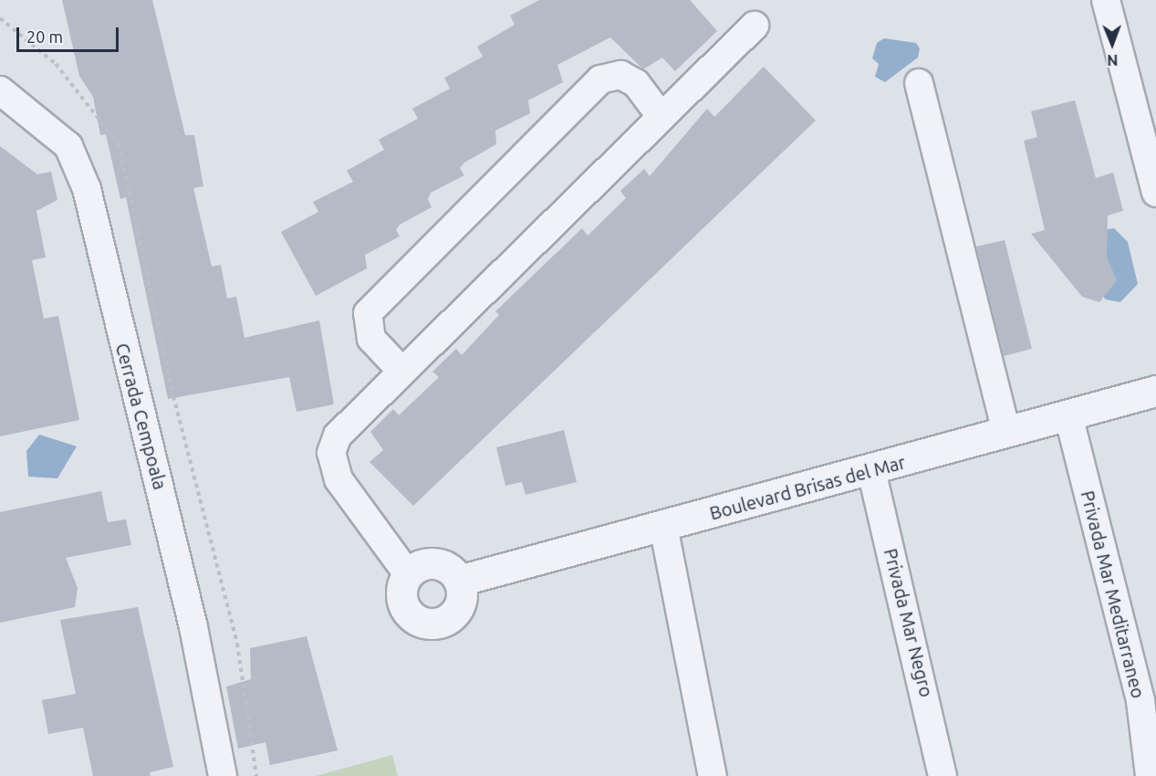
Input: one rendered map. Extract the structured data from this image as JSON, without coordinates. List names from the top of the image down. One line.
{"streets":{"street":["Cerrada Cempoala","Boulevard Brisas del Mar","Privada Mar Meditarraneo","Privada Mar Negro"]},"crossings":[["Boulevard Brisas del Mar","Privada Mar Meditarraneo"],["Boulevard Brisas del Mar","Privada Mar Negro"]],"scale_bar":"20 m","north":"bottom"}
